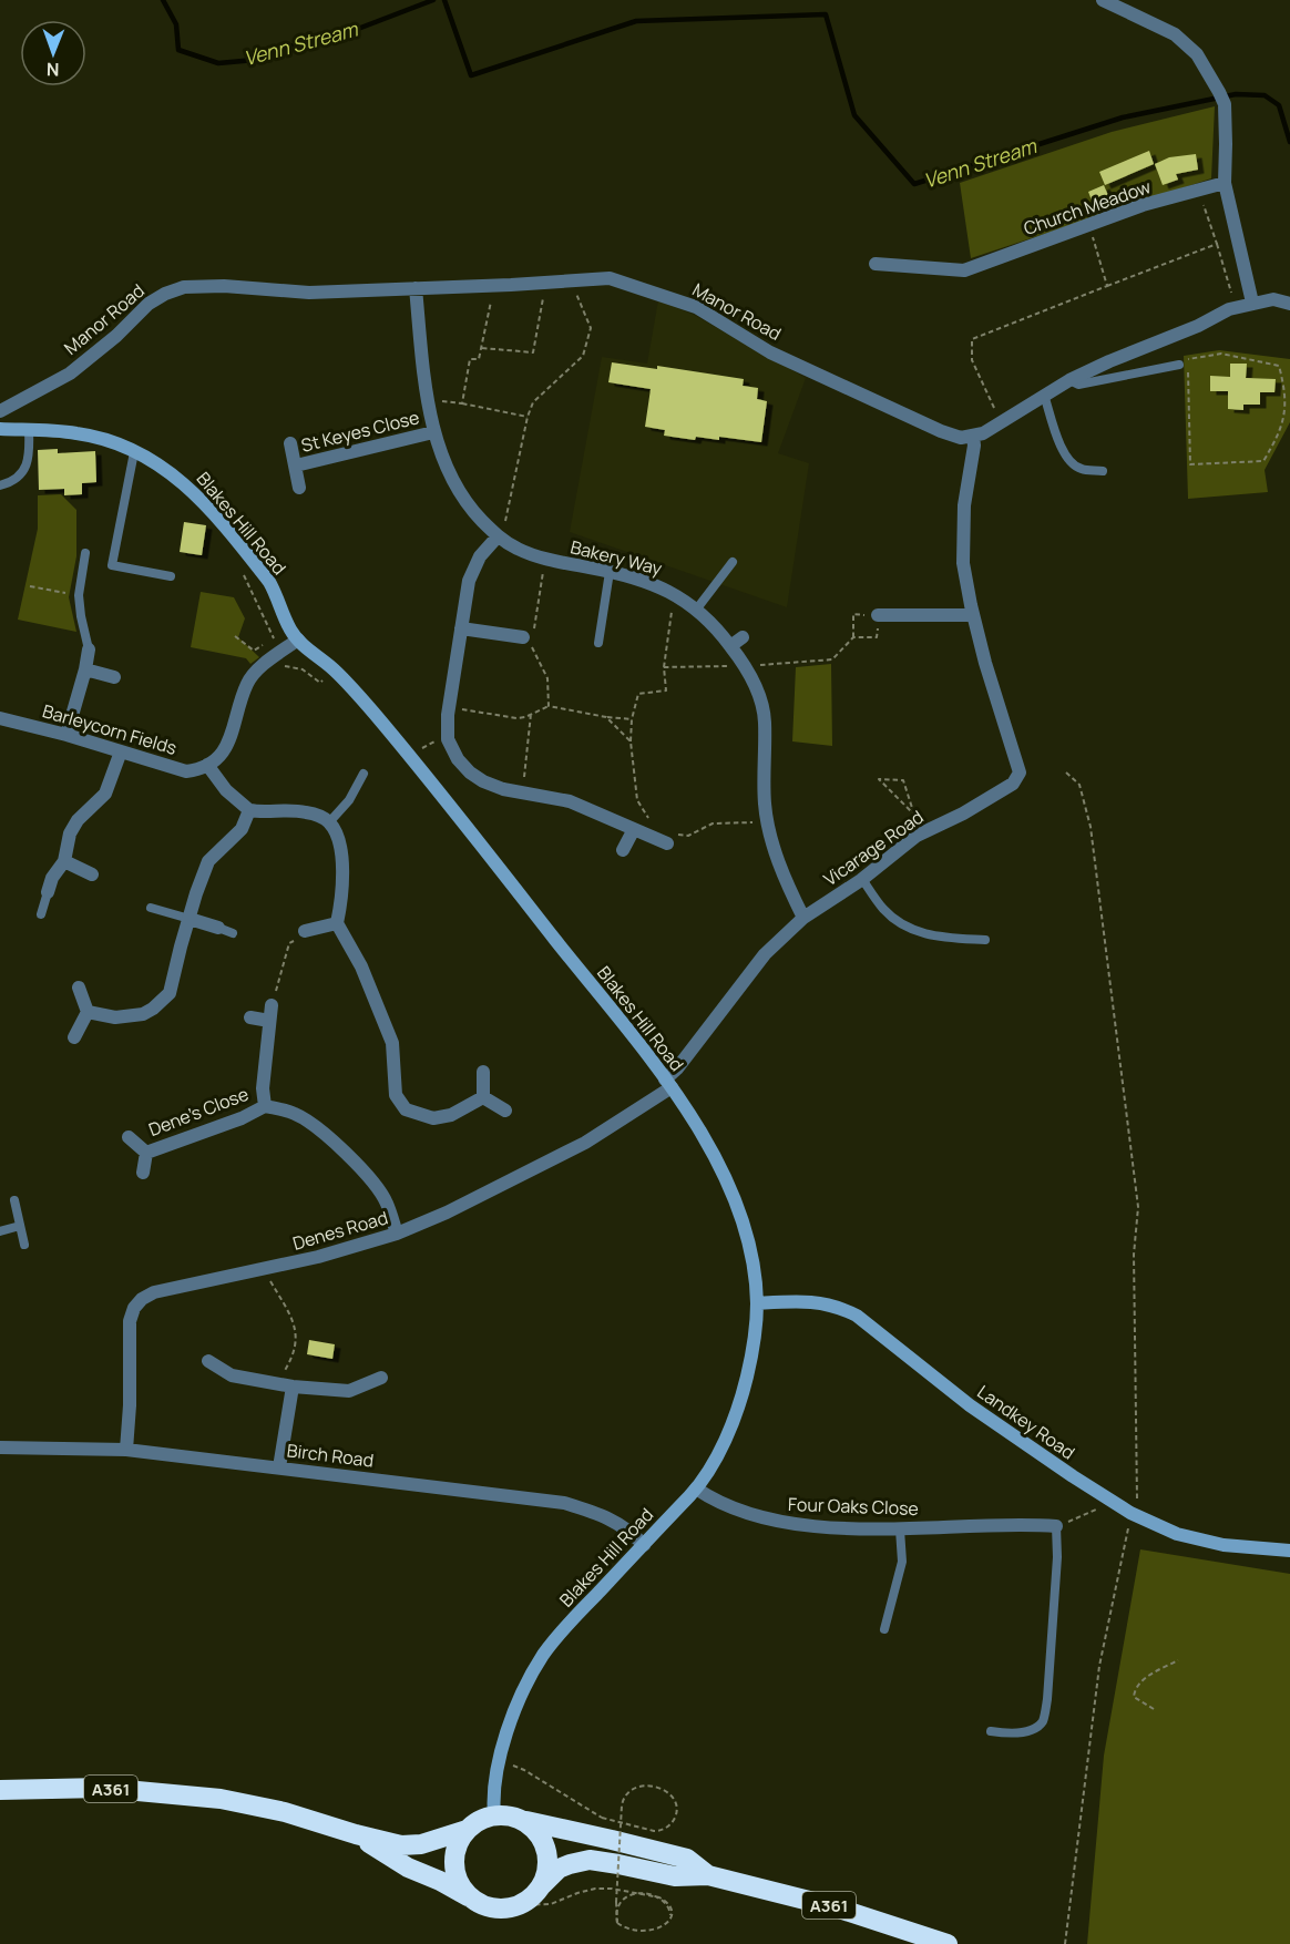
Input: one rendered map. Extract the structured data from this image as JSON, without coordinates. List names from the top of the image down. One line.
{"streets":{"highway":["A361"],"street":["Church Meadow","Manor Road","St Keyes Close","Blakes Hill Road","Bakery Way","Barleycorn Fields","Vicarage Road","Dene's Close","Denes Road","Landkey Road","Birch Road","Four Oaks Close"]},"crossings":[["Manor Road","Bakery Way"],["Manor Road","Vicarage Road"],["St Keyes Close","Bakery Way"],["Blakes Hill Road","Vicarage Road"],["Blakes Hill Road","Denes Road"],["Blakes Hill Road","Landkey Road"],["Blakes Hill Road","Birch Road"],["Blakes Hill Road","Four Oaks Close"],["Blakes Hill Road","A361"],["Bakery Way","Vicarage Road"],["Vicarage Road","Denes Road"],["Dene's Close","Denes Road"],["Denes Road","Birch Road"]],"water":["Venn Stream"],"north":"bottom"}
